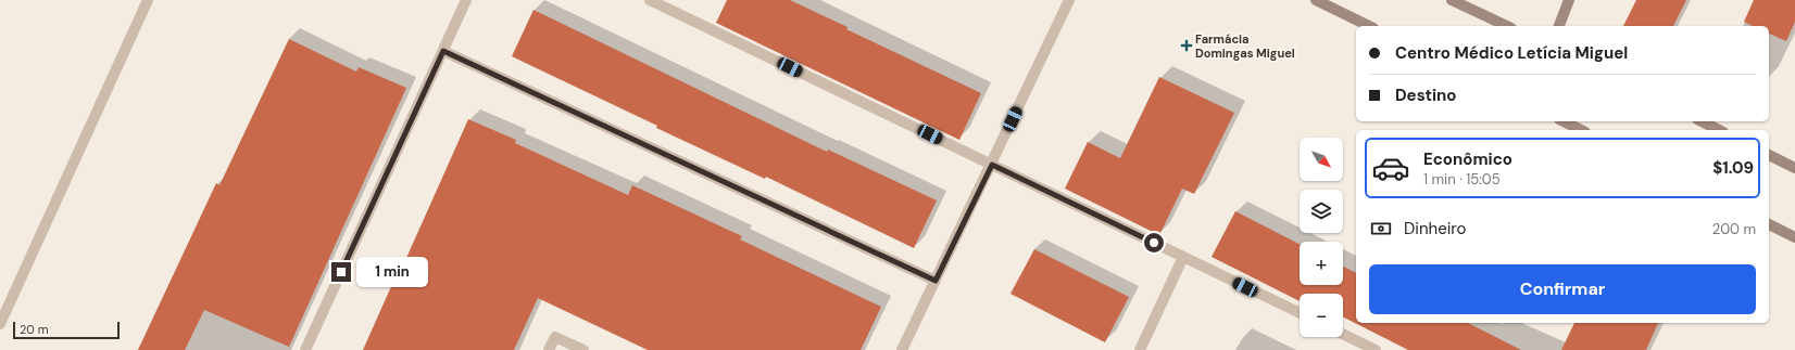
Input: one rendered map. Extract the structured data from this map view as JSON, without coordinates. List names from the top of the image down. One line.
{"places":{"health":["Farmácia Domingas Miguel"]},"scale_bar":"20 m","north":"bottom right","page":{"banner":["Centro Médico Letícia Miguel","Destino"],"map_buttons":["+","−"],"list":[{"name":"Econômico","note":"1 min · 15:05","value":"$1.09"}],"pay":["Dinheiro","200 m"],"buttons":"Confirmar","bubble":"1 min","scale":"20 m"}}
